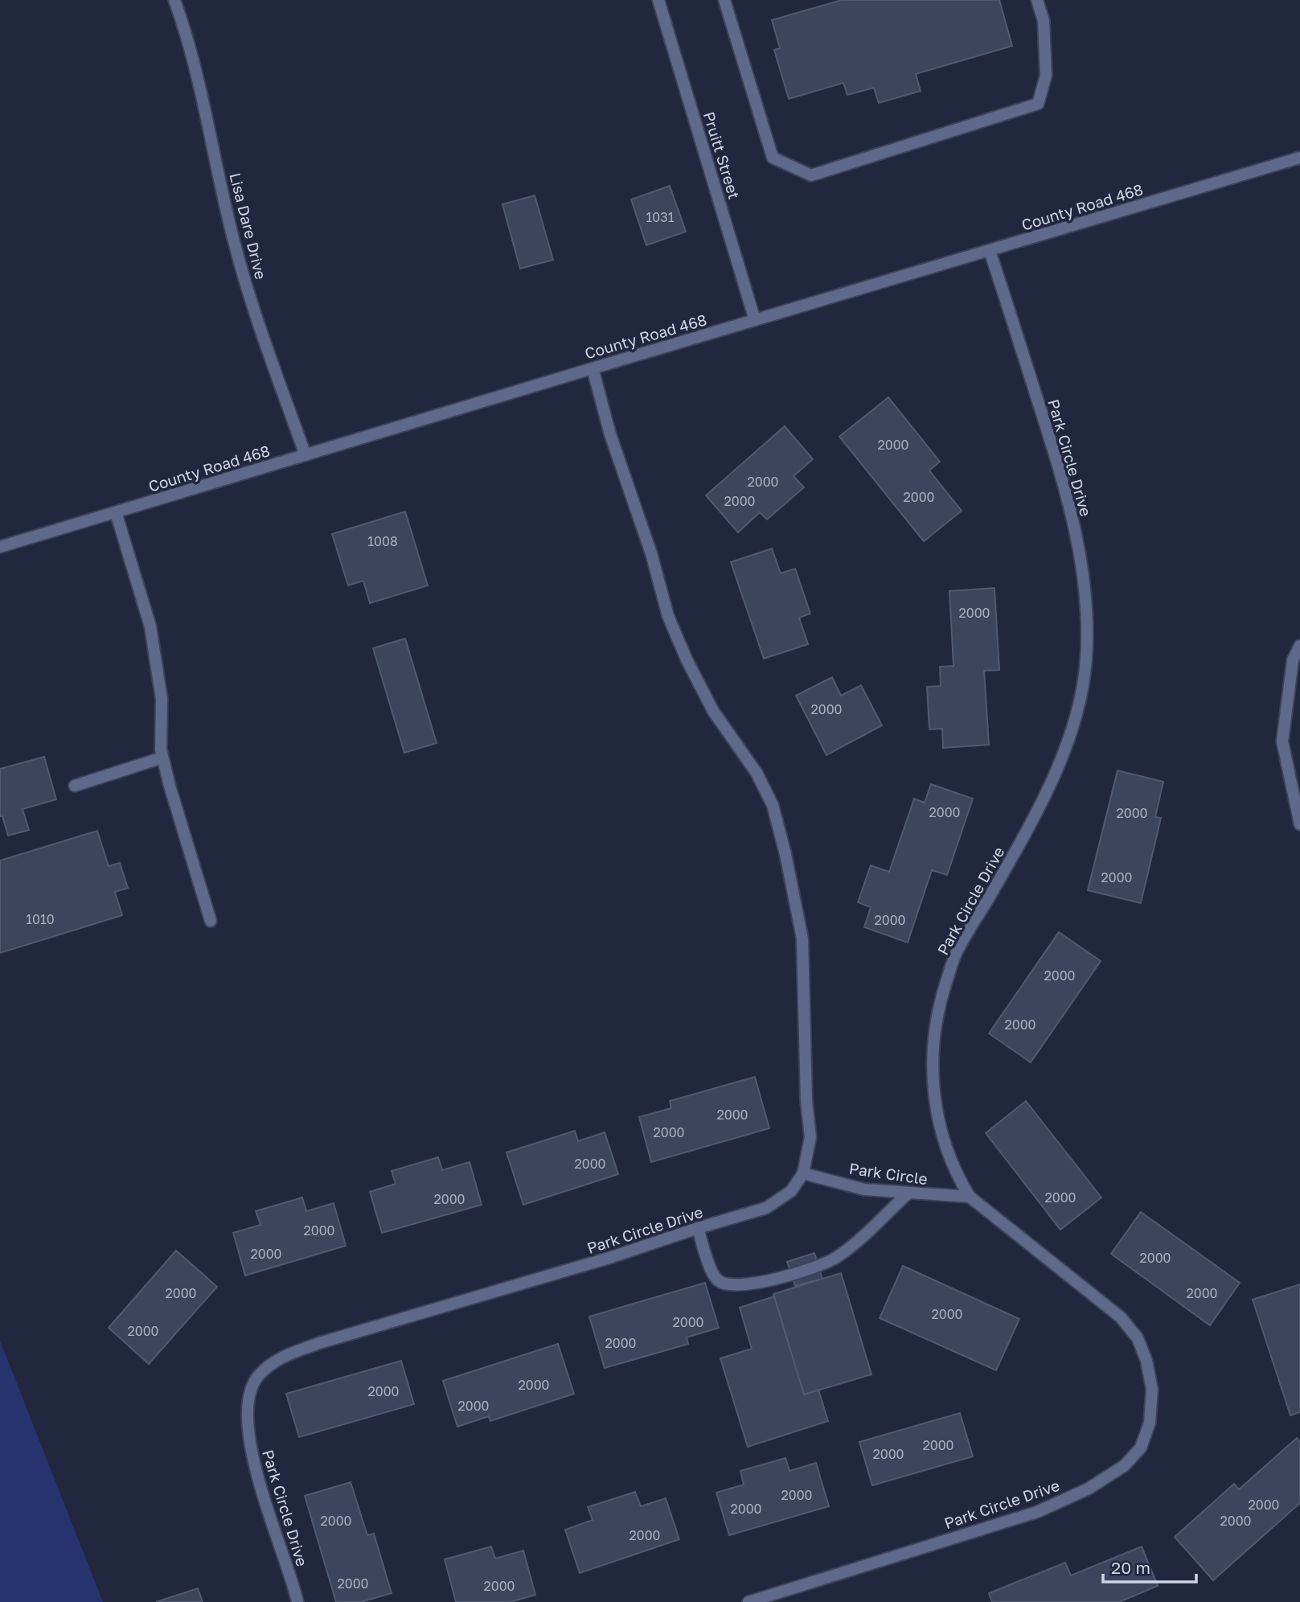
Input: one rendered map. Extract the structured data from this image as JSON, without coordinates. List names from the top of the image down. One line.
{"streets":{"street":["Pruitt Street","County Road 468","Lisa Dare Drive","Park Circle Drive","Park Circle"]},"crossings":[["Pruitt Street","County Road 468"],["County Road 468","Lisa Dare Drive"],["County Road 468","Park Circle Drive"],["Park Circle Drive","Park Circle"]],"house_numbers":["1031","2000","2000","2000","2000","1008","2000","2000","2000","2000","2000","1010","2000","2000","2000","2000","2000","2000","2000","2000","2000","2000","2000","2000","2000","2000","2000","2000","2000","2000","2000","2000","2000","2000","2000","2000","2000","2000","2000","2000","2000","2000"],"scale_bar":"20 m"}
